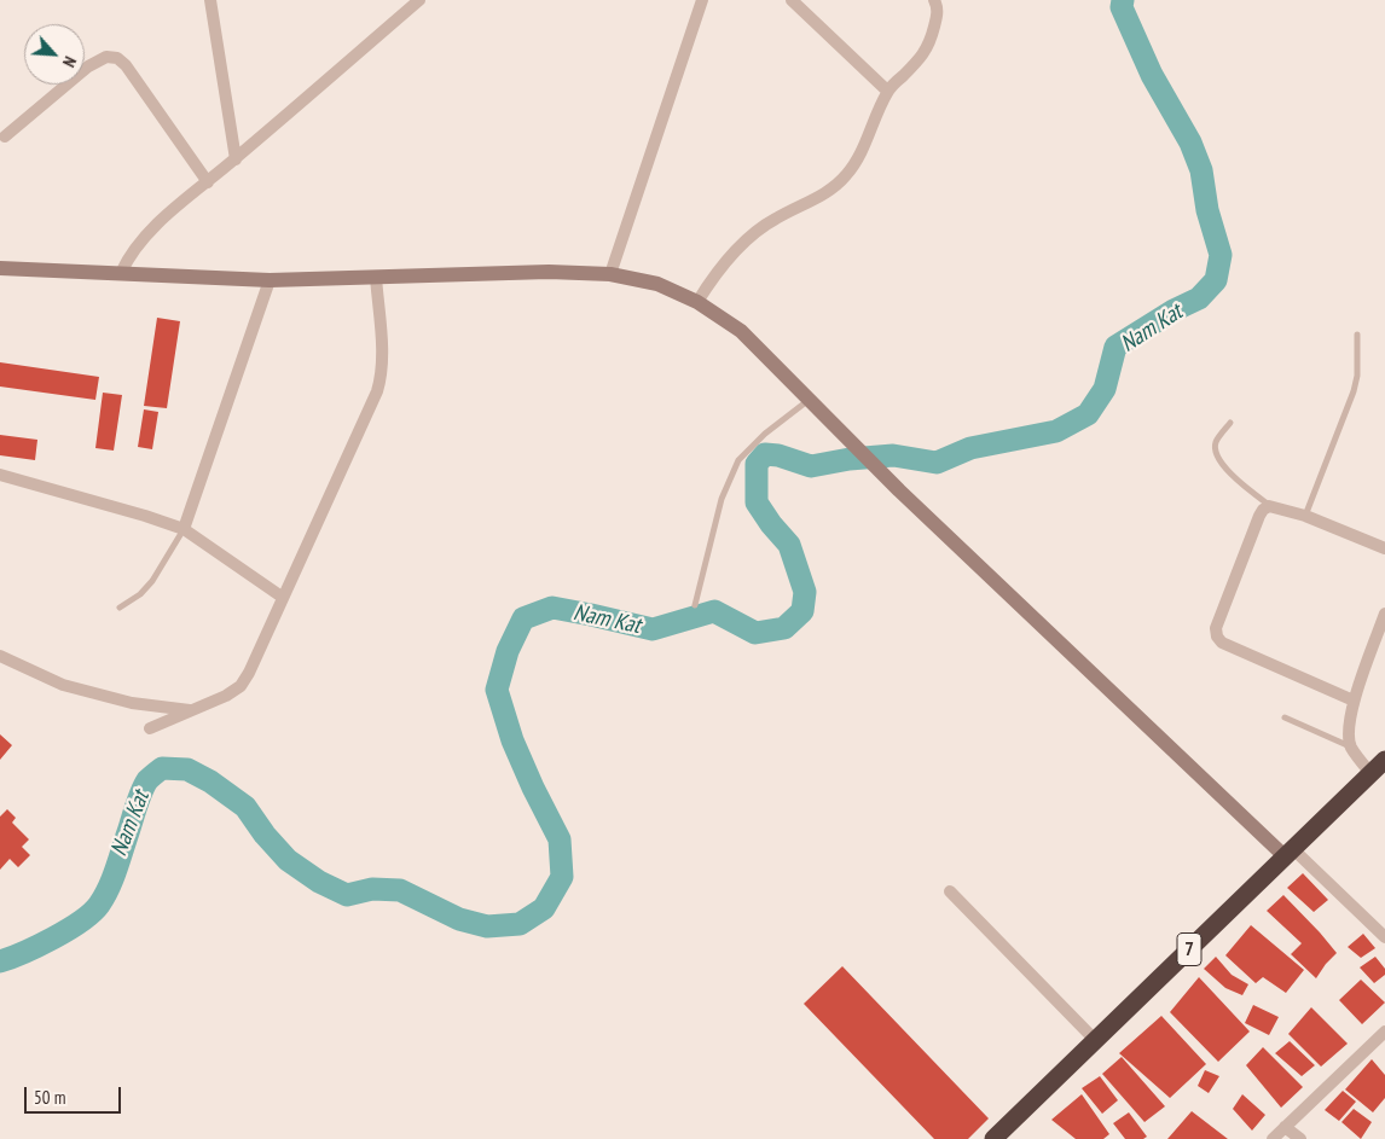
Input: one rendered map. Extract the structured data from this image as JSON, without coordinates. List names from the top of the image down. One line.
{"streets":{"highway":["7"]},"water":["Nam Kat"],"scale_bar":"50 m","north":"bottom right"}
